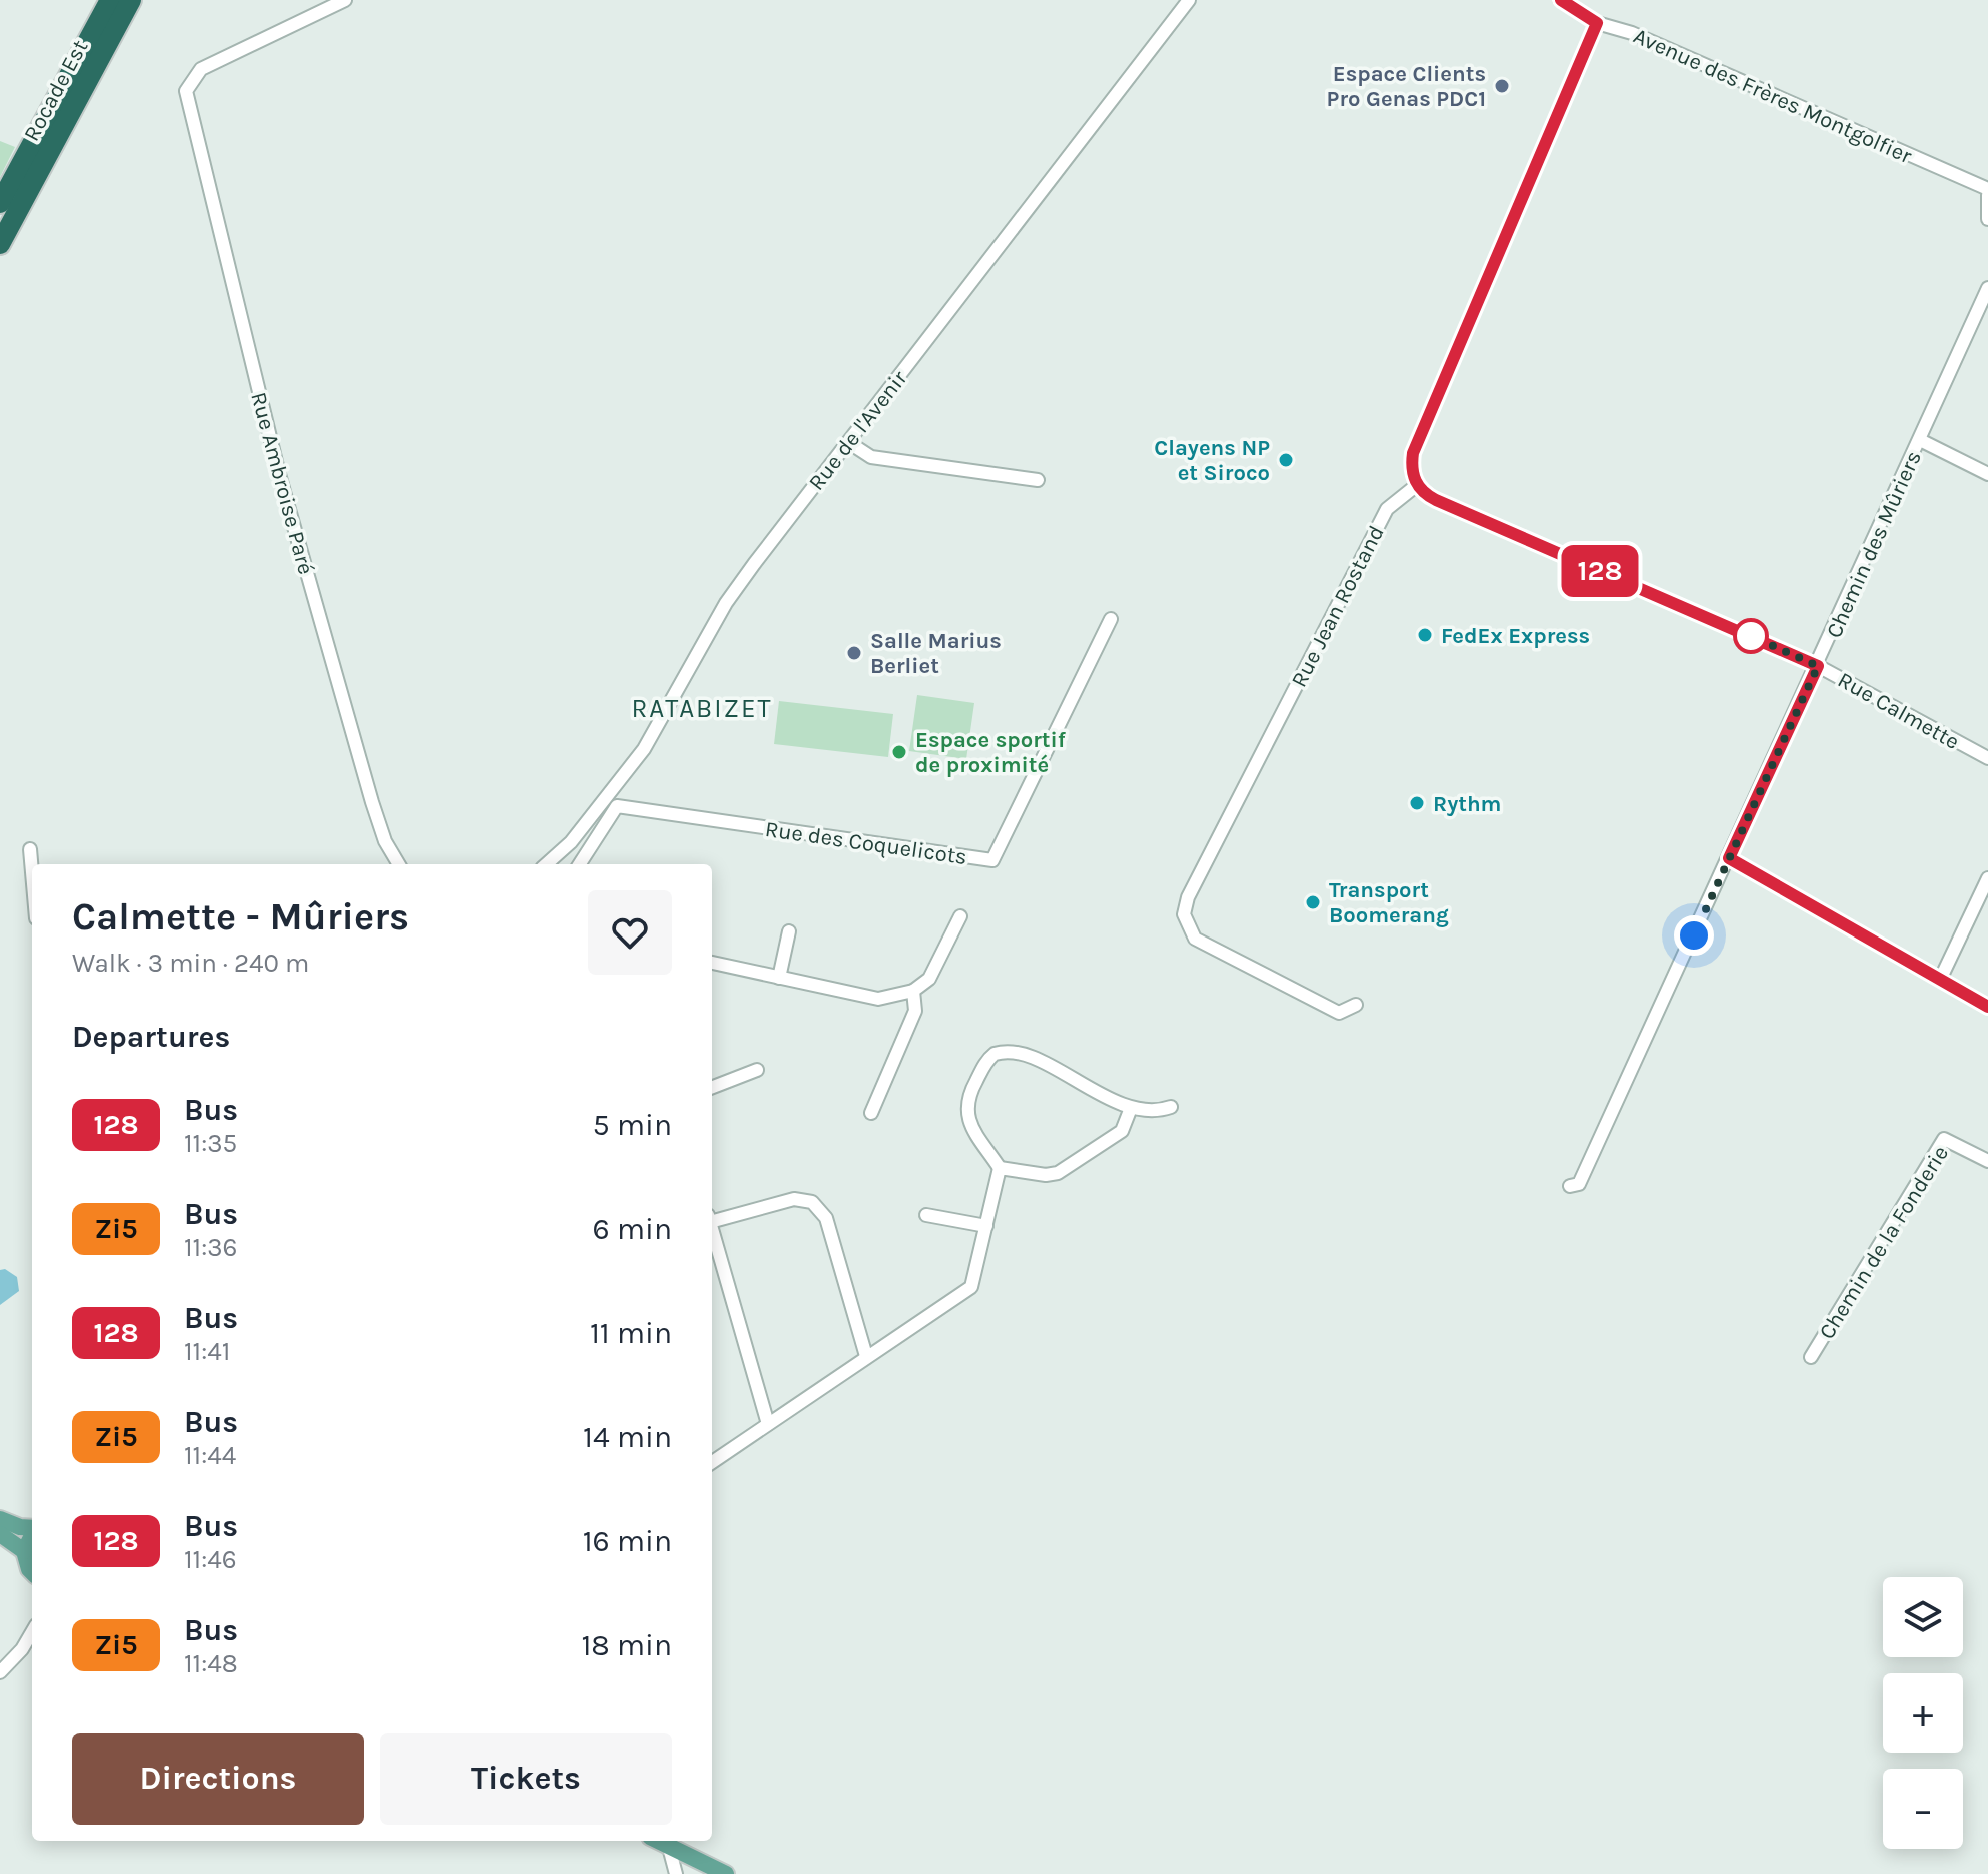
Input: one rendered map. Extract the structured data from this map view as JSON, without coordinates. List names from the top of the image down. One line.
{"streets":{"highway":["Rocade Est"],"street":["Avenue des Frères Montgolfier","Rue de l'Avenir","Rue Ambroise Paré","Chemin des Mûriers","Rue Jean Rostand","Rue Calmette","Rue des Coquelicots","Chemin de la Fonderie"]},"crossings":[["Chemin des Mûriers","Rue Calmette"],["Rue Jean Rostand","Rue Calmette"]],"districts":["RATABIZET"],"places":["Espace Clients Pro Genas PDC1","Clayens NP et Siroco","FedEx Express","Salle Marius Berliet","Espace sportif de proximité","Rythm","Transport Boomerang"],"lines":["bus line 128"],"page":{"on_map":"128","heading":[["Calmette - Mûriers","Walk · 3 min · 240 m"],"Departures"],"list":[{"mark":"128","name":"Bus","note":"11:35","value":"5 min"},{"mark":"Zi5","name":"Bus","note":"11:36","value":"6 min"},{"mark":"128","name":"Bus","note":"11:41","value":"11 min"},{"mark":"Zi5","name":"Bus","note":"11:44","value":"14 min"},{"mark":"128","name":"Bus","note":"11:46","value":"16 min"},{"mark":"Zi5","name":"Bus","note":"11:48","value":"18 min"}],"map_buttons":["+","−"],"buttons":["Directions","Tickets"]}}
